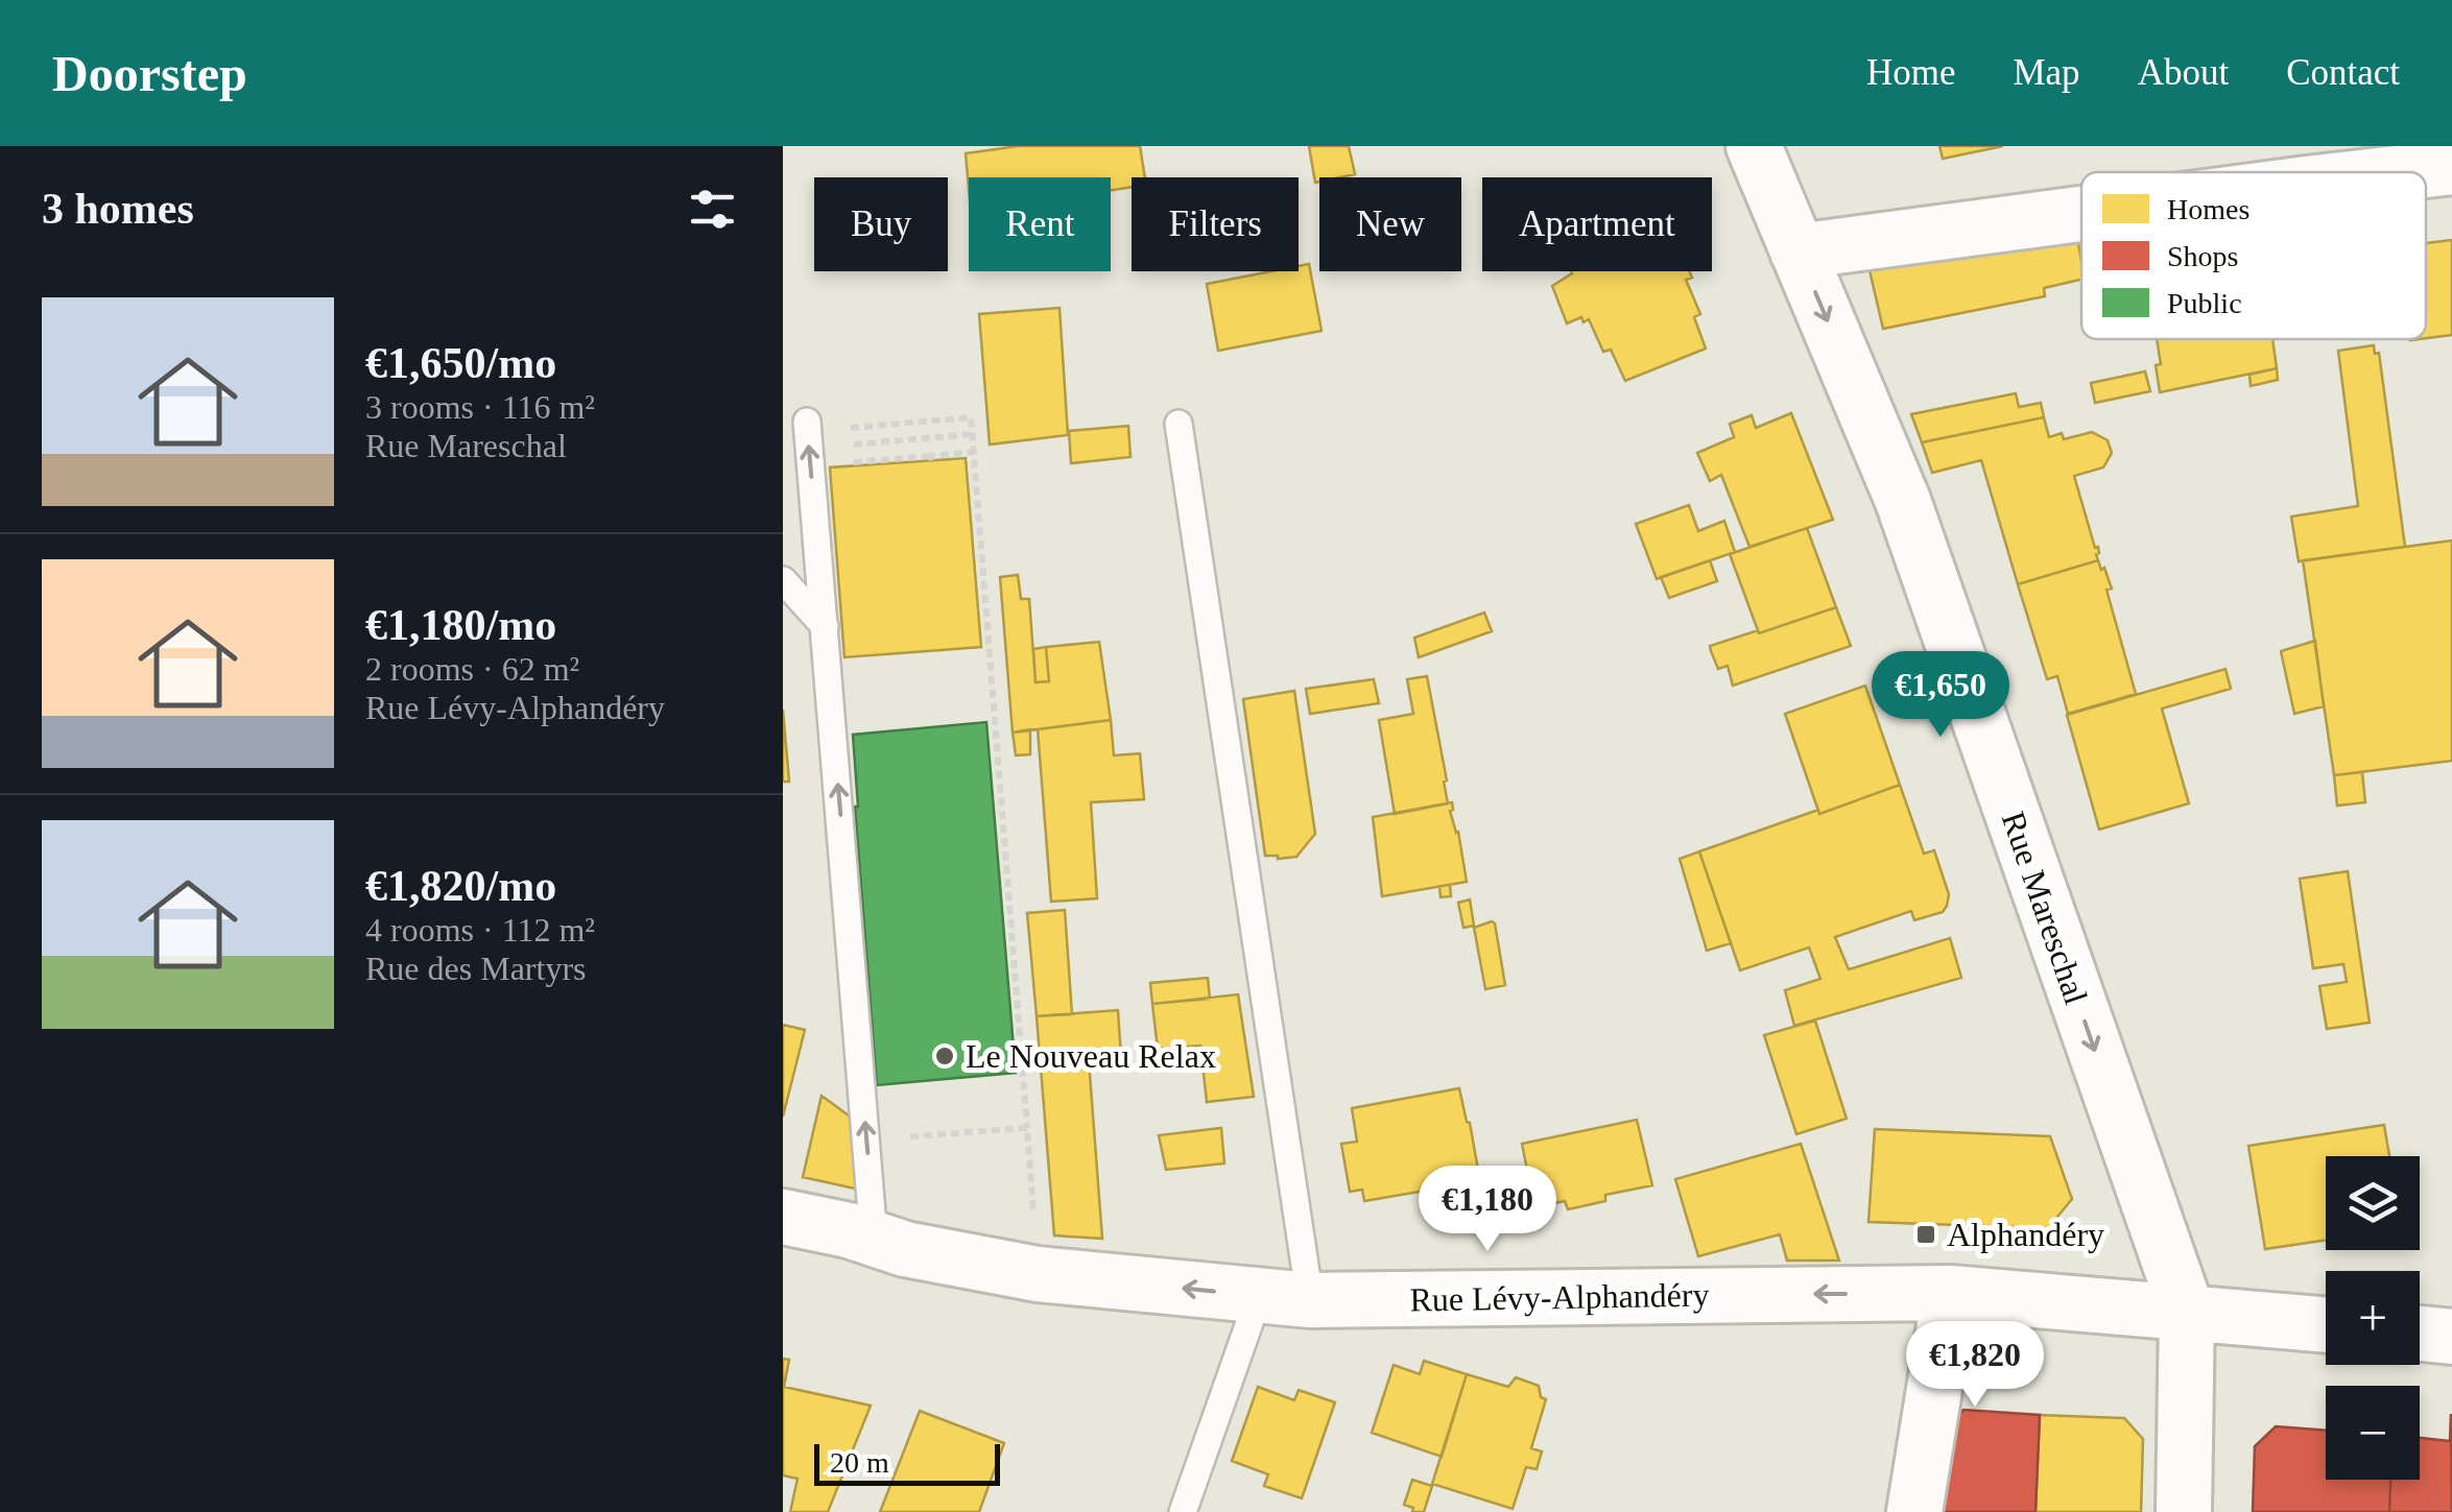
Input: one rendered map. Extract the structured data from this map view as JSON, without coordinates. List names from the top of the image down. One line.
{"streets":{"street":["Rue Mareschal","Rue Lévy-Alphandéry"]},"crossings":[["Rue Mareschal","Rue Lévy-Alphandéry"]],"one_way":["Rue Mareschal","Rue Lévy-Alphandéry"],"places":{"other":["Le Nouveau Relax"],"transit":["Alphandéry"]},"legend":["Homes","Shops","Public"],"scale_bar":"20 m","page":{"header":"Doorstep","nav":["Home","Map","About","Contact"],"heading":"3 homes","chip":["Buy","Rent","Filters","New","Apartment"],"list":[{"name":"€1,650/mo","note":"3 rooms · 116 m² · Rue Mareschal"},{"name":"€1,180/mo","note":"2 rooms · 62 m² · Rue Lévy-Alphandéry"},{"name":"€1,820/mo","note":"4 rooms · 112 m² · Rue des Martyrs"}],"price":["€1,650","€1,180","€1,820"],"map_buttons":["+","−"],"scale":"20 m"}}
